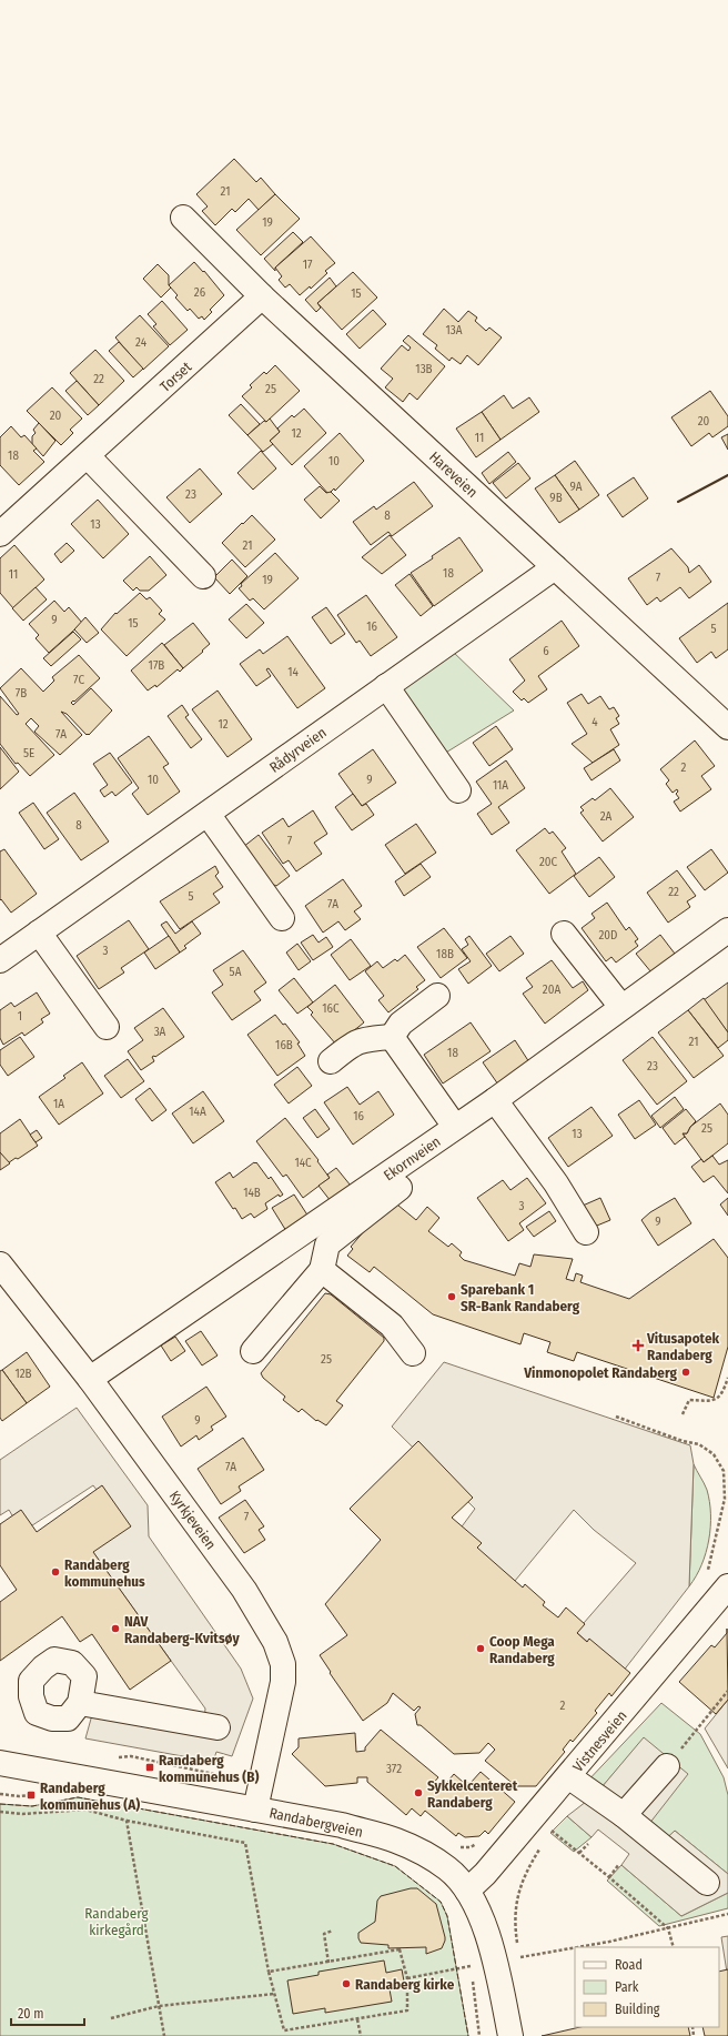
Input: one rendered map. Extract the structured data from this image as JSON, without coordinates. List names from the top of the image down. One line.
{"streets":{"street":["Torset","Hareveien","Rådyrveien","Ekornveien","Kyrkjeveien","Vistnesveien","Randabergveien"]},"crossings":[["Torset","Hareveien"],["Hareveien","Rådyrveien"],["Ekornveien","Kyrkjeveien"],["Kyrkjeveien","Randabergveien"],["Vistnesveien","Randabergveien"]],"parks":["Randaberg kirkegård"],"places":{"other":["Sparebank 1 SR-Bank Randaberg","Vinmonopolet Randaberg","Randaberg kommunehus","NAV Randaberg-Kvitsøy","Coop Mega Randaberg","Sykkelcenteret Randaberg","Randaberg kirke"],"health":["Vitusapotek Randaberg"],"transit":["Randaberg kommunehus (B)","Randaberg kommunehus (A)"]},"house_numbers":["21","19","17","26","15","13A","24","13B","22","25","20","20","12","11","18","10","9A","23","9B","8","13","21","18","11","7","19","9","15","16","5","6","17B","14","7C","7B","4","12","7A","5E","2","10","9","11A","2A","8","7","20C","22","5","7A","20D","3","18B","5A","20A","16C","1","3A","21","16B","18","23","1A","14A","16","25","13","14C","14B","3","9","25","12B","9","7A","7","2","372"],"legend":["Road","Park","Building"],"scale_bar":"20 m"}
